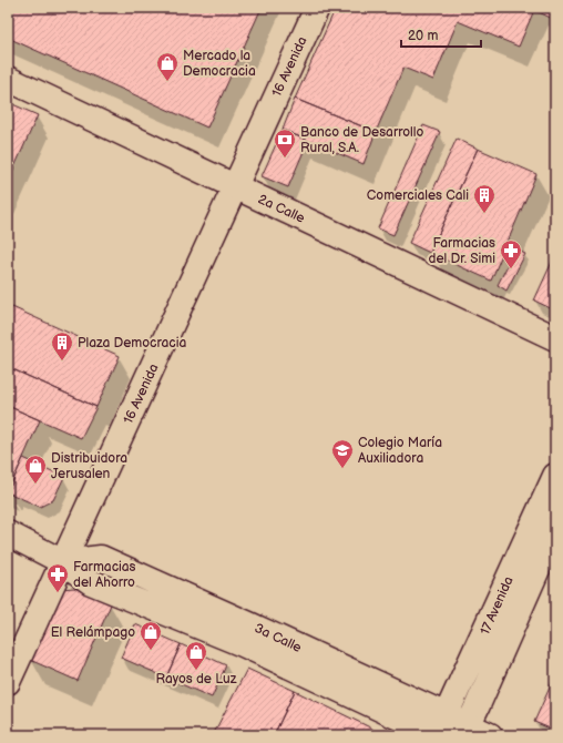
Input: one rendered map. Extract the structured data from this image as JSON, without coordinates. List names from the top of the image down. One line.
{"streets":{"street":["16 Avenida","2a Calle","17 Avenida","3a Calle"]},"crossings":[["16 Avenida","2a Calle"],["16 Avenida","3a Calle"],["17 Avenida","3a Calle"]],"places":{"shop":["Mercado la Democracia","Distribuidora Jerusalen","El Relámpago","Rayos de Luz"],"bank":["Banco de Desarrollo Rural, S.A."],"building":["Comerciales Cali","Plaza Democracia"],"pharmacy":["Farmacias del Dr. Simi","Farmacias del Ahorro"],"school or university":["Colegio María Auxiliadora"]},"scale_bar":"20 m"}
